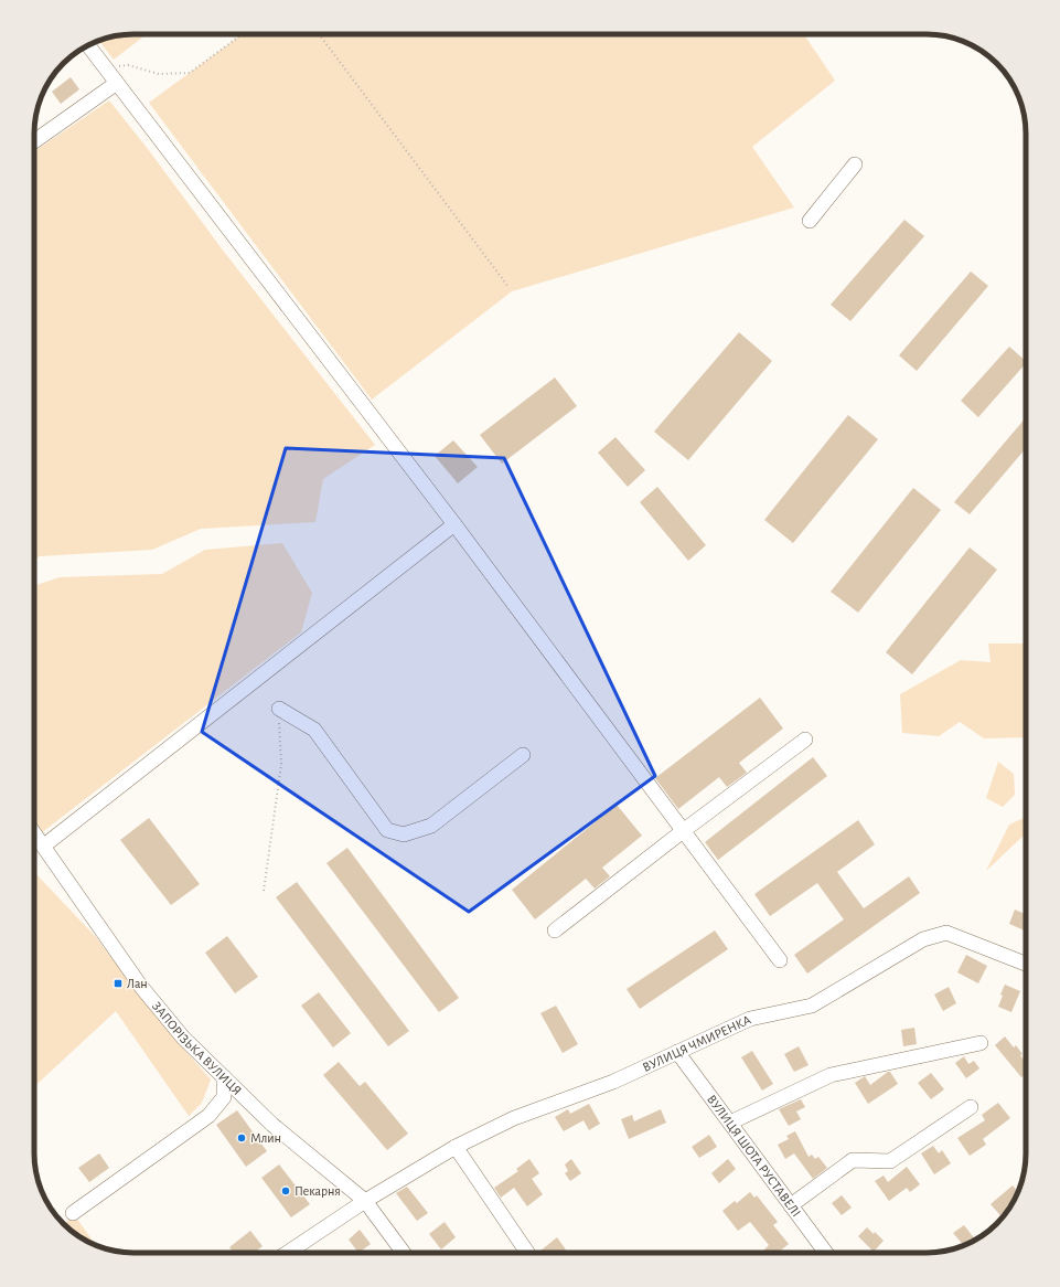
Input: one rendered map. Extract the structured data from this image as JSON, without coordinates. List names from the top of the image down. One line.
{"streets":{"street":["ВУЛИЦЯ ЧМИРЕНКА","ЗАПОРІЗЬКА ВУЛИЦЯ","ВУЛИЦЯ ШОТА РУСТАВЕЛІ"]},"crossings":[["ВУЛИЦЯ ЧМИРЕНКА","ЗАПОРІЗЬКА ВУЛИЦЯ"],["ВУЛИЦЯ ЧМИРЕНКА","ВУЛИЦЯ ШОТА РУСТАВЕЛІ"]],"places":{"transit":["Лан"],"other":["Млин","Пекарня"]}}
